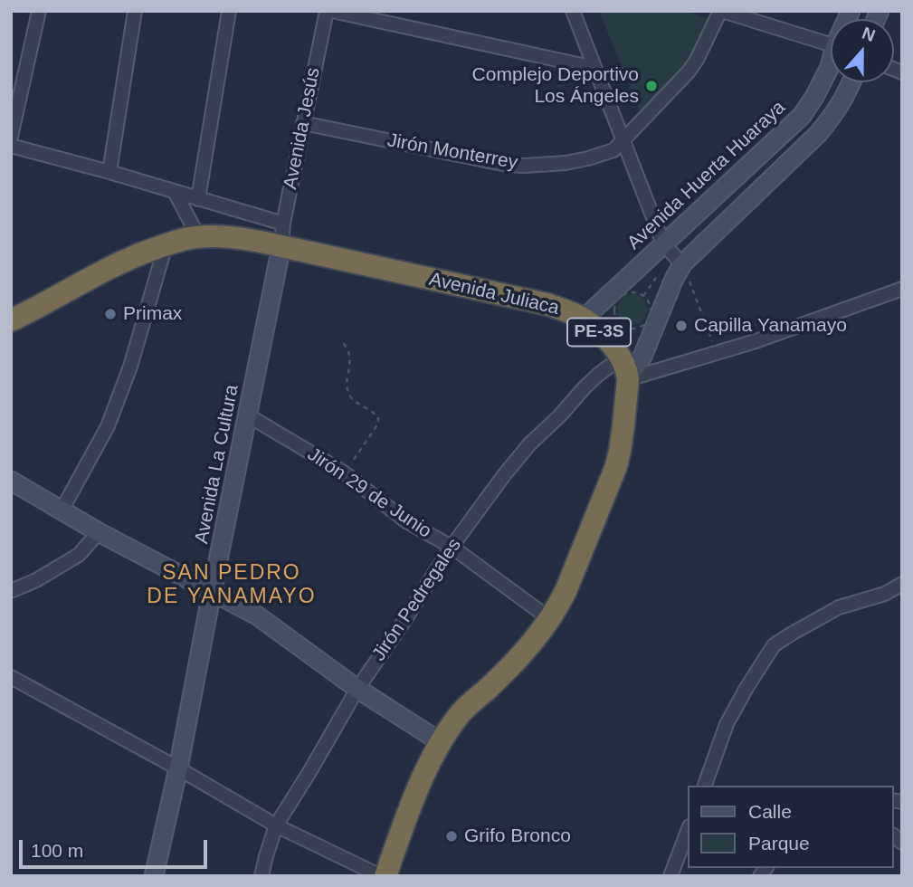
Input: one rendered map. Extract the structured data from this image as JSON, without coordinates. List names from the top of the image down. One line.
{"streets":{"highway":["Avenida Juliaca","PE-3S"],"street":["Avenida Jesús","Jirón Monterrey","Avenida Huerta Huaraya","Avenida La Cultura","Jirón 29 de Junio","Jirón Pedregales"]},"crossings":[["Avenida Jesús","Jirón Monterrey"],["Avenida Jesús","Avenida Juliaca"],["Avenida Jesús","Avenida La Cultura"],["Avenida Huerta Huaraya","Avenida Juliaca"],["Avenida Juliaca","Avenida La Cultura"],["Avenida Juliaca","Jirón 29 de Junio"],["Avenida Juliaca","Jirón Pedregales"],["Avenida La Cultura","Jirón 29 de Junio"],["Jirón 29 de Junio","Jirón Pedregales"]],"districts":["SAN PEDRO DE YANAMAYO"],"places":["Complejo Deportivo Los Ángeles","Primax","Capilla Yanamayo","Grifo Bronco"],"legend":["Calle","Parque"],"scale_bar":"100 m","north":"top"}
